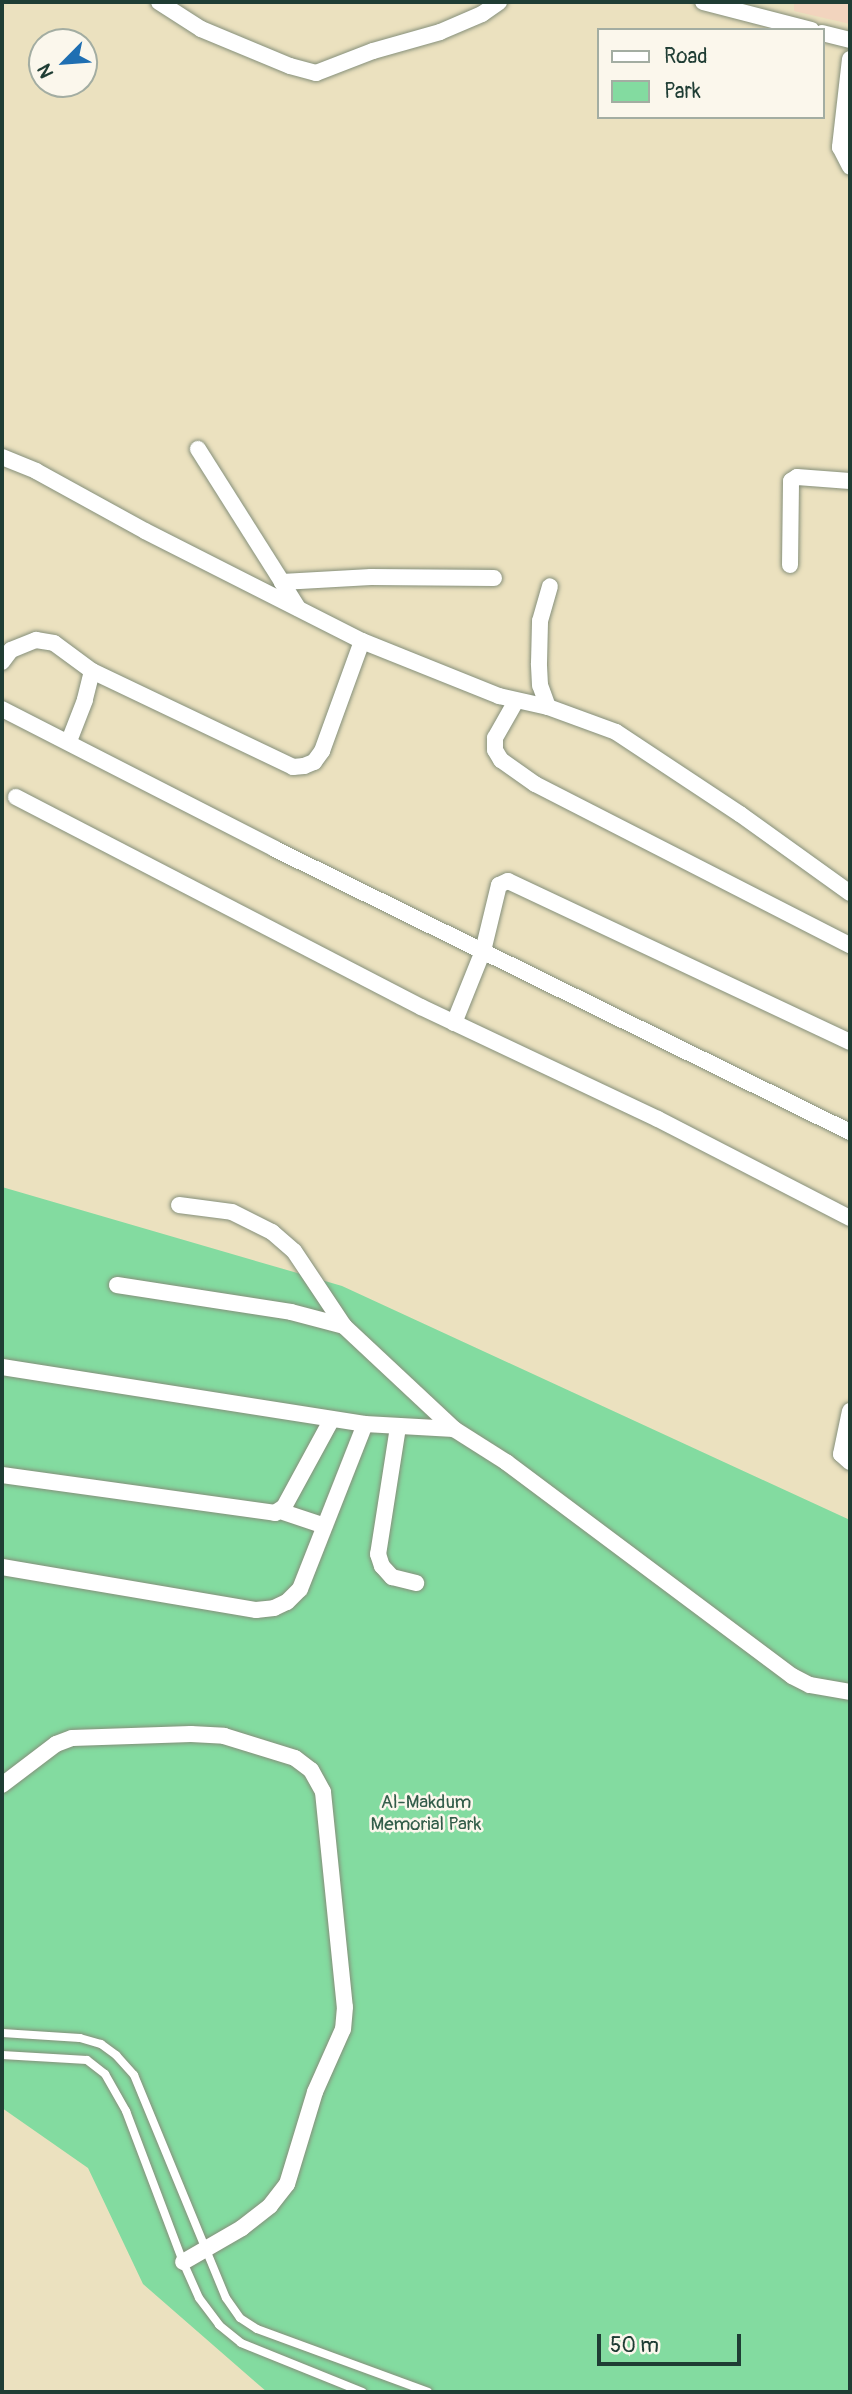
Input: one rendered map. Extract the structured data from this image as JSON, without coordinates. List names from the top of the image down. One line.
{"parks":["Al-Makdum Memorial Park"],"legend":["Road","Park"],"scale_bar":"50 m","north":"bottom left"}
